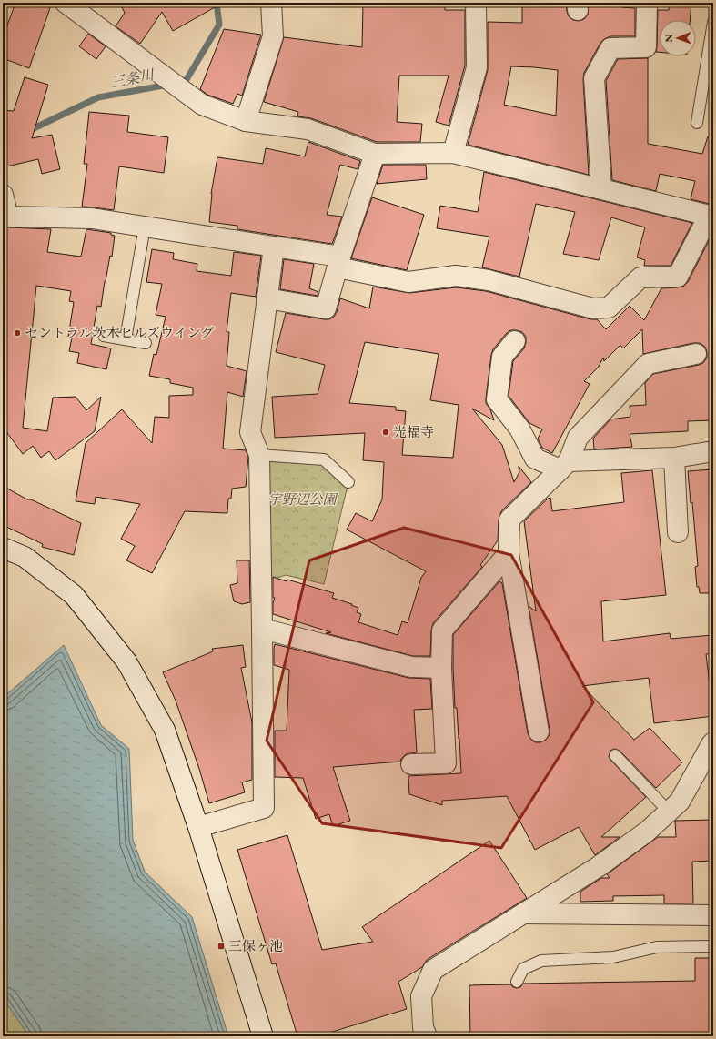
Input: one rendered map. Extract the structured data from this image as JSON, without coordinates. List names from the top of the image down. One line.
{"water":["三条川"],"parks":["宇野辺公園"],"places":{"other":["セントラル茨木ヒルズウイング","光福寺"],"transit":["三保ヶ池"]},"north":"left"}
